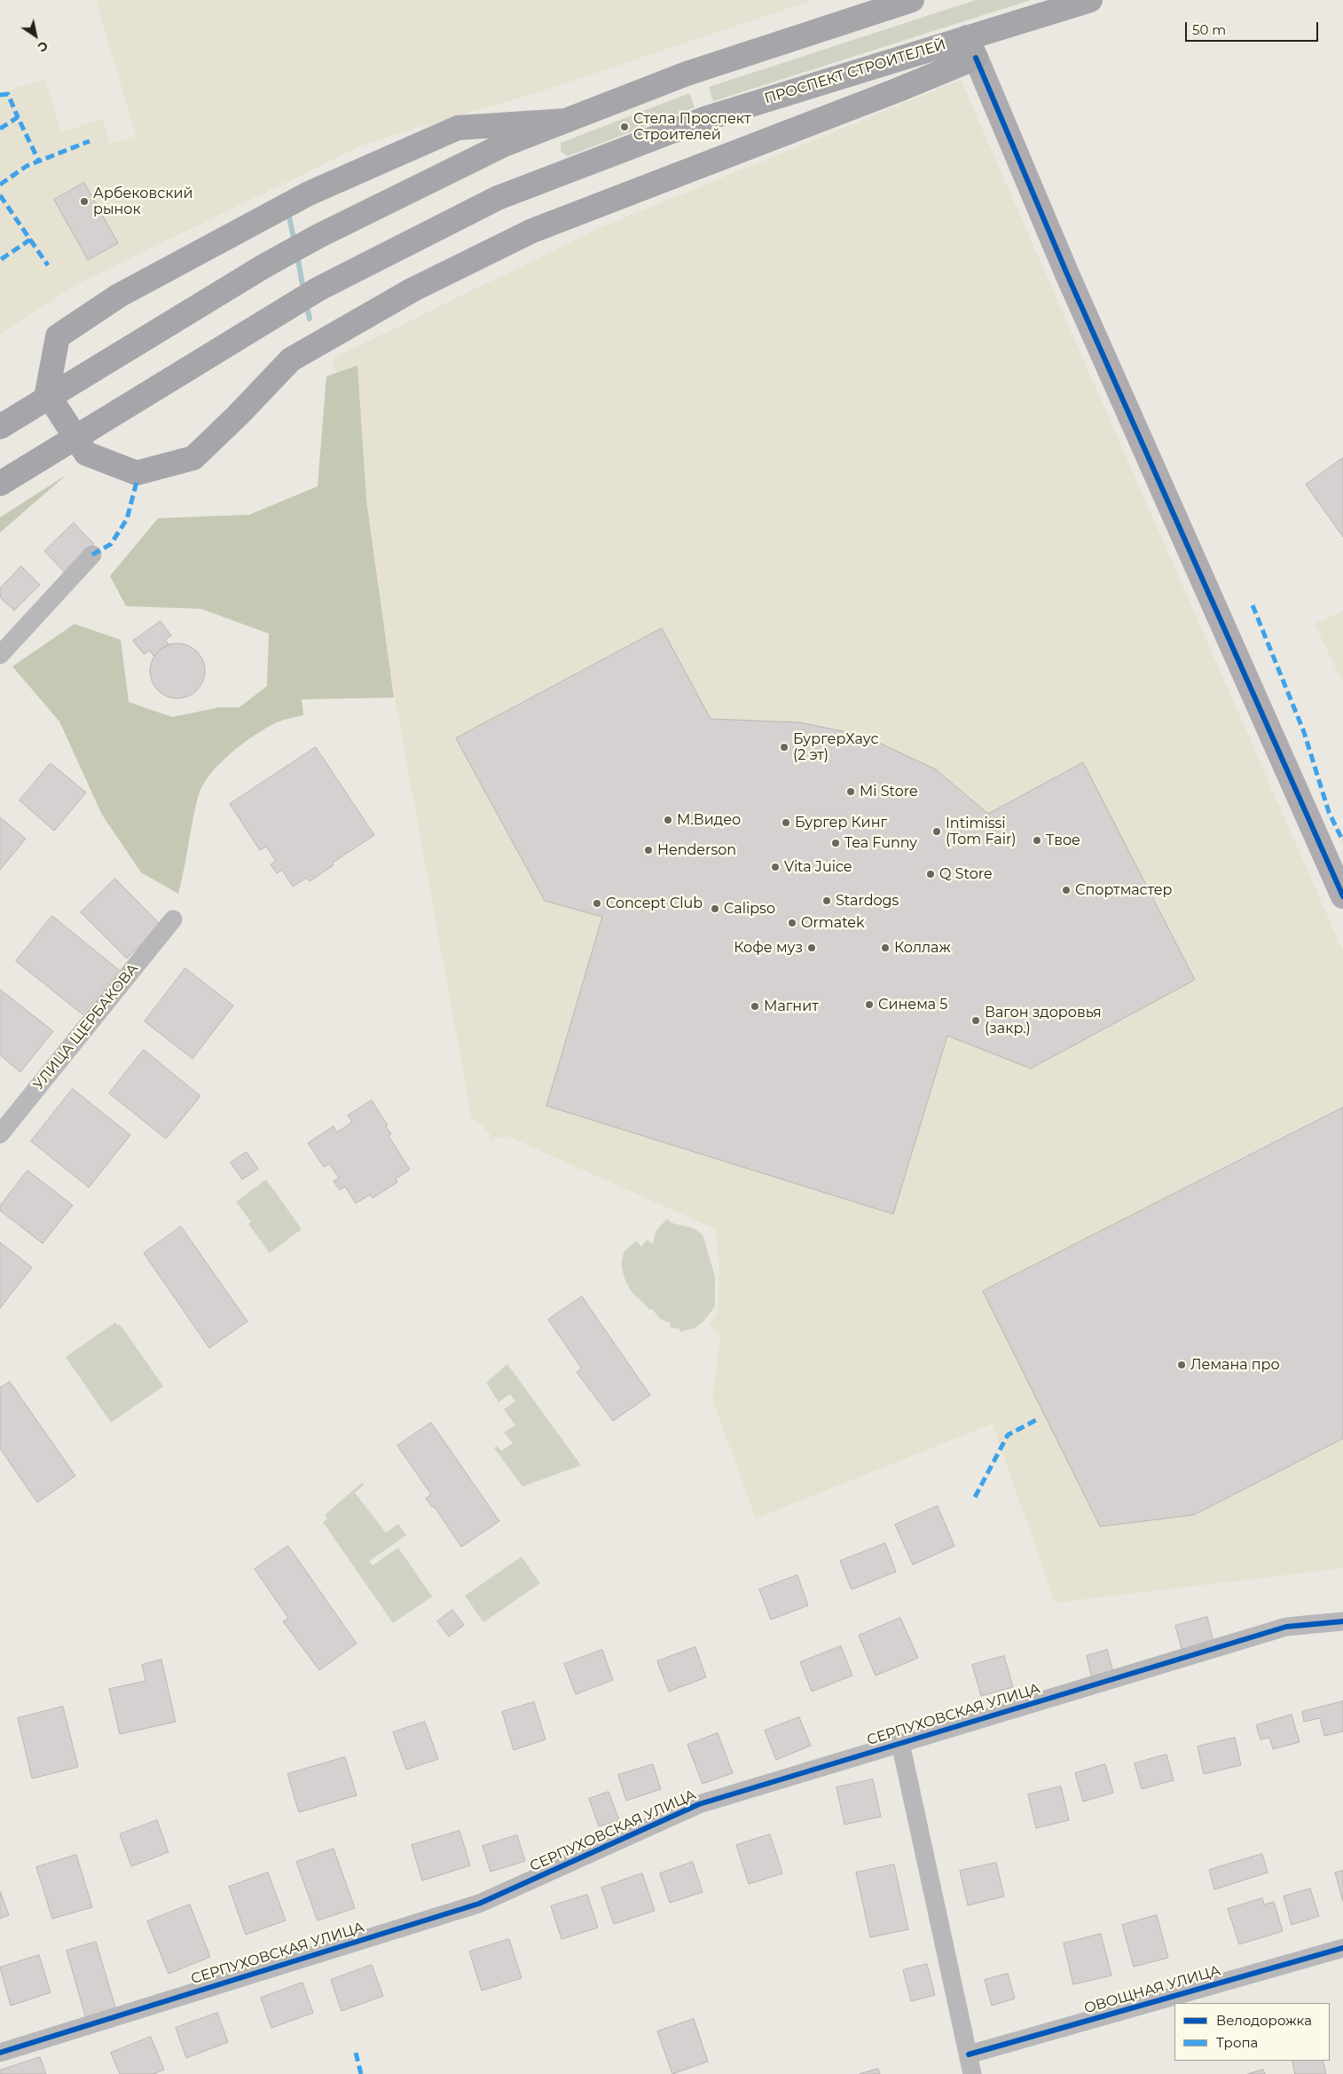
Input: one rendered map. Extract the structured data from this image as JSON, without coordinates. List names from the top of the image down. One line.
{"streets":{"main road":["ПРОСПЕКТ СТРОИТЕЛЕЙ"],"street":["УЛИЦА ЩЕРБАКОВА","СЕРПУХОВСКАЯ УЛИЦА","ОВОЩНАЯ УЛИЦА"]},"places":["Стела Проспект Строителей","Арбековский рынок","БургерХаус (2 эт)","Mi Store","М.Видео","Бургер Кинг","Intimissi (Tom Fair)","Твое","Tea Funny","Henderson","Vita Juice","Q Store","Спортмастер","Stardogs","Concept Club","Calipso","Ormatek","Кофе муз","Коллаж","Синема 5","Магнит","Вагон здоровья (закр.)","Лемана про"],"legend":["Велодорожка","Тропа"],"scale_bar":"50 m","north":"bottom right"}
